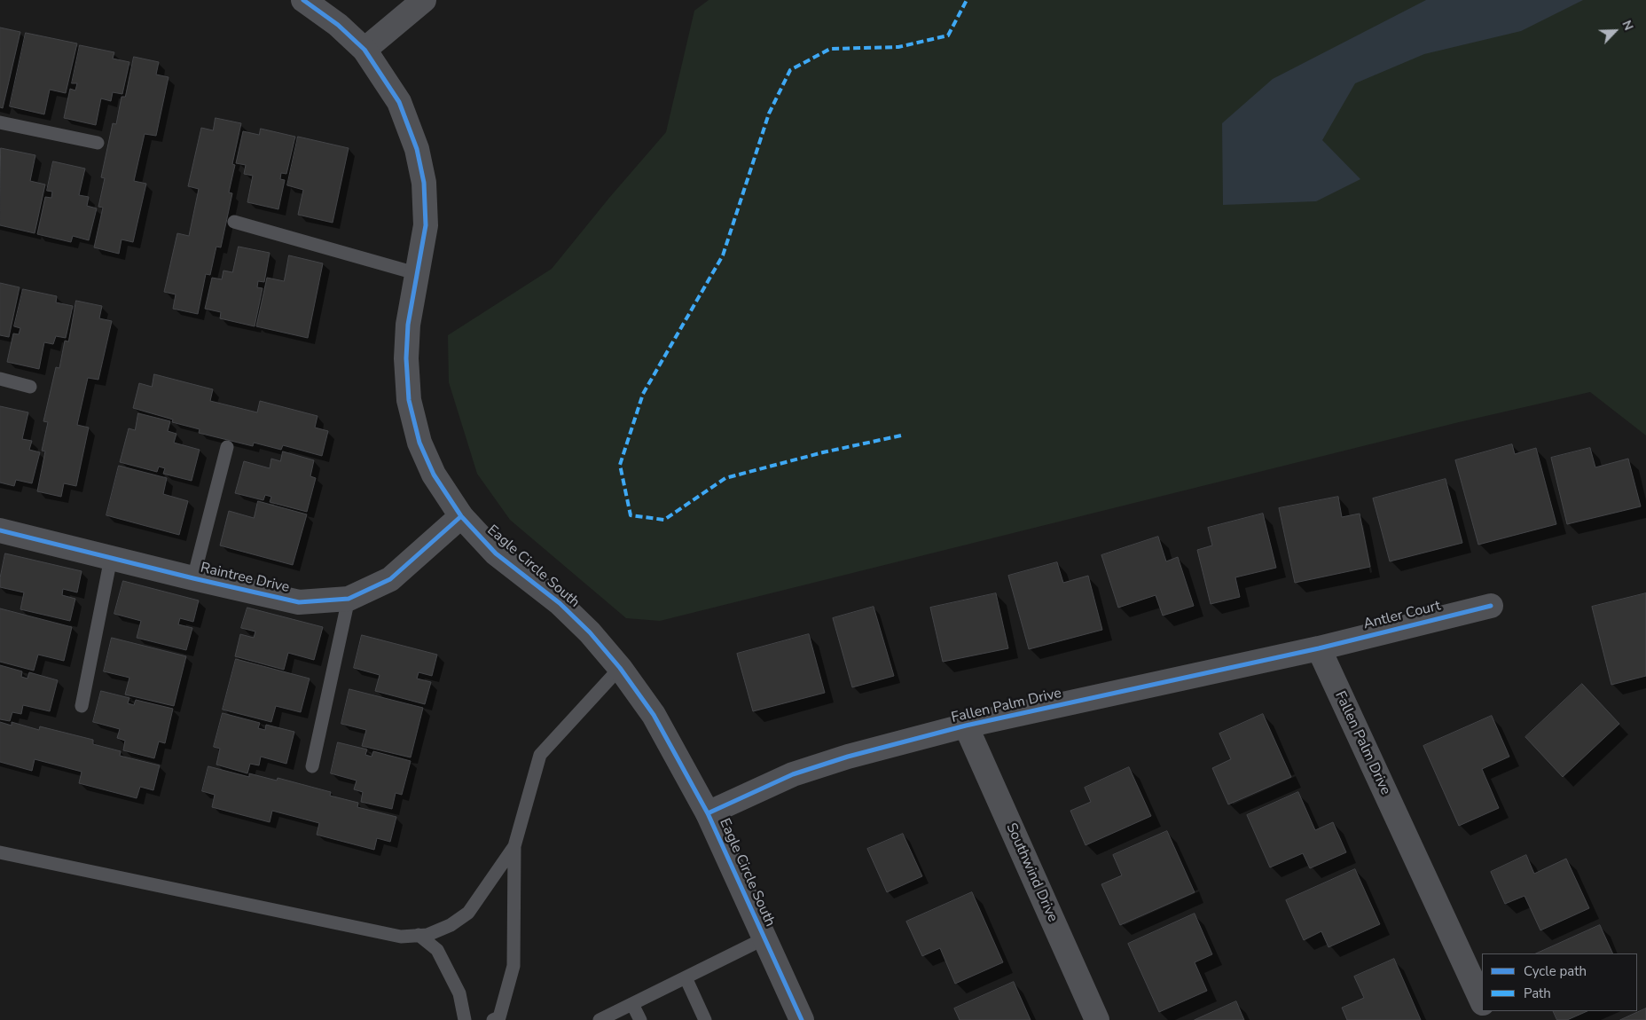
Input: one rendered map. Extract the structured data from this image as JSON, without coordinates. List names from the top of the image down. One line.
{"streets":{"street":["Eagle Circle South","Raintree Drive","Antler Court","Fallen Palm Drive","Southwind Drive"]},"crossings":[["Eagle Circle South","Raintree Drive"],["Eagle Circle South","Fallen Palm Drive"],["Antler Court","Fallen Palm Drive"],["Fallen Palm Drive","Southwind Drive"]],"legend":["Cycle path","Path"],"north":"top right"}
